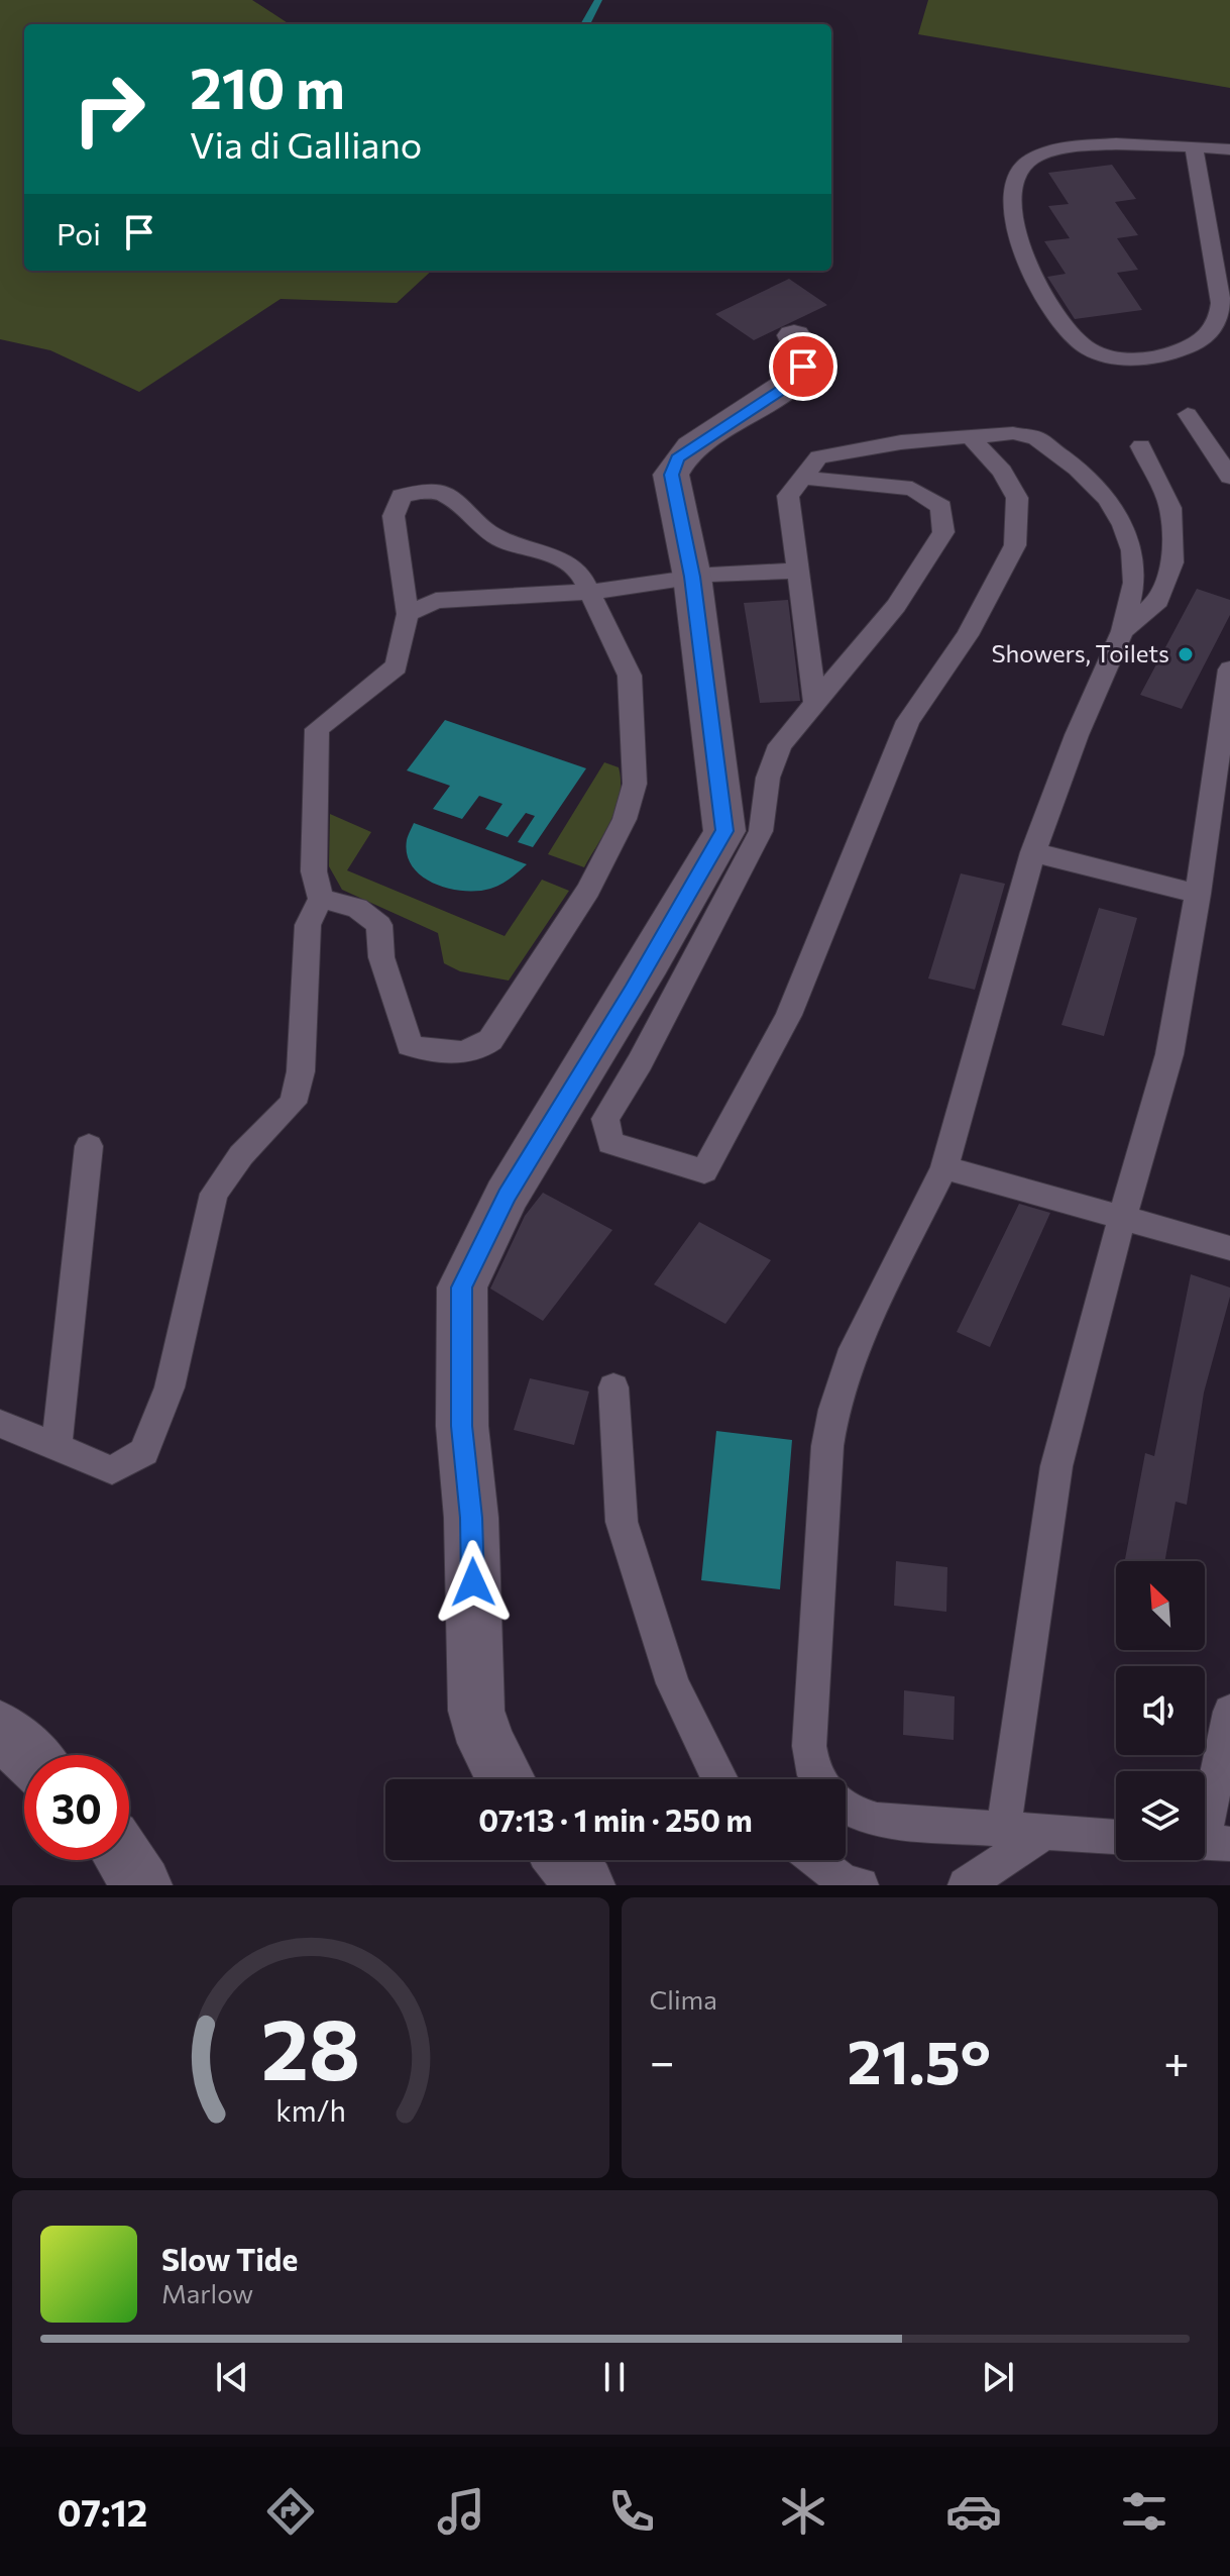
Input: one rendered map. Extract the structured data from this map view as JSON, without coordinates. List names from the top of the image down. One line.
{"places":["Showers, Toilets"],"north":"top left","page":{"turn":["210 m","Via di Galliano"],"then":"Poi","limit":"30","trip":"07:13 · 1 min · 250 m","tile":"Clima","heat":["−","21.5°","+"],"song":["Slow Tide","Marlow"],"tabs":"07:12","gauge":["28","km/h"]}}
